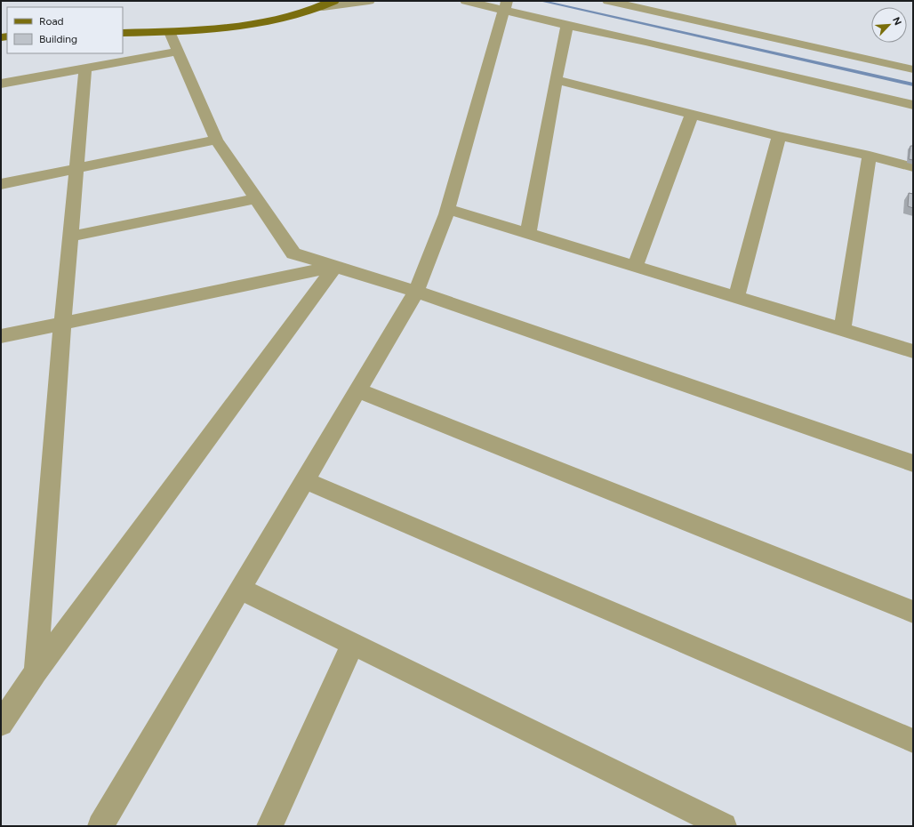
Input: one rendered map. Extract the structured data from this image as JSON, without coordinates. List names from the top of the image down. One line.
{"legend":["Road","Building"],"north":"top right"}
